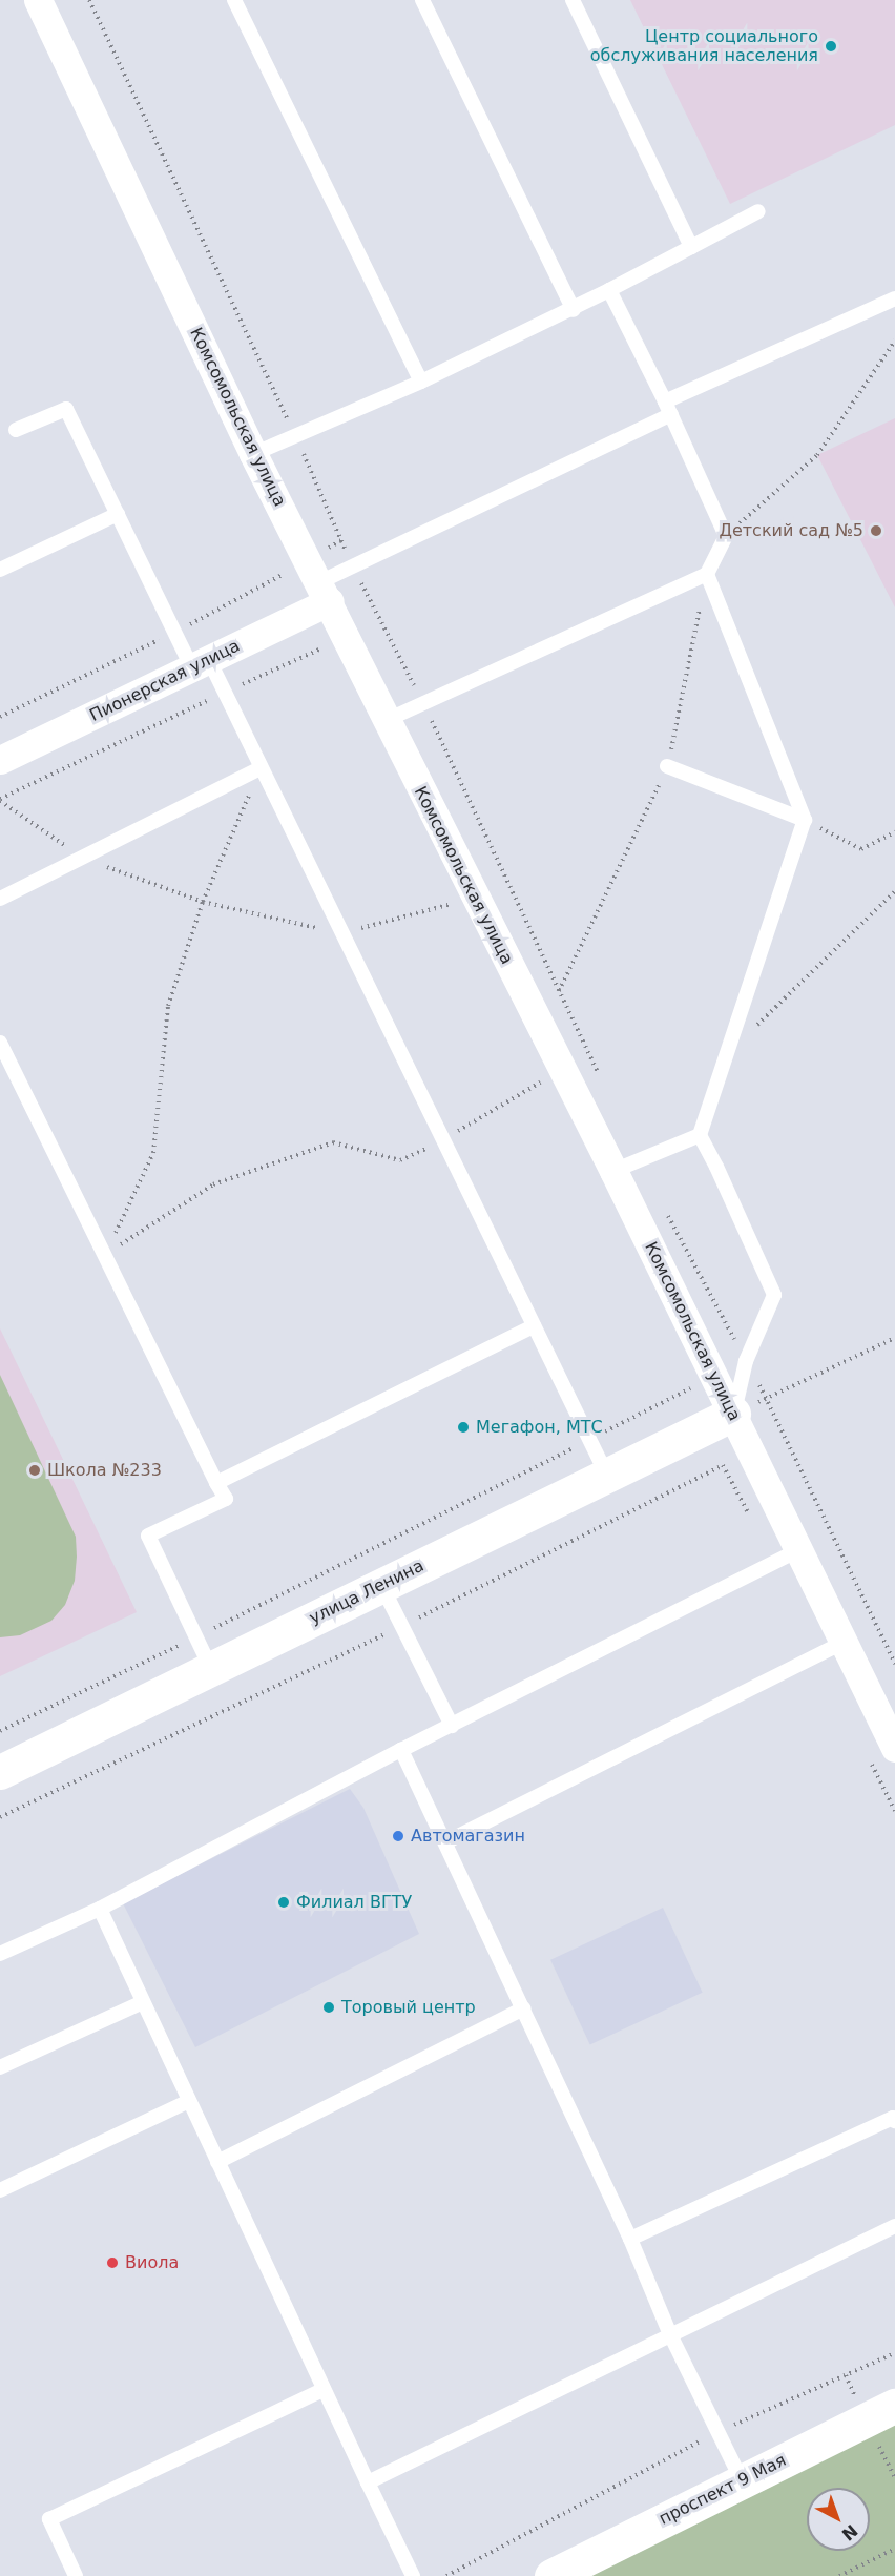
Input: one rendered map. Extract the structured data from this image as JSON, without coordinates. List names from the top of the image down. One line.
{"streets":{"street":["Комсомольская улица","Пионерская улица","улица Ленина","проспект 9 Мая"]},"crossings":[["Комсомольская улица","Пионерская улица"],["Комсомольская улица","улица Ленина"]],"places":["Центр социального обслуживания населения","Детский сад №5","Мегафон, МТС","Школа №233","Автомагазин","Филиал ВГТУ","Торовый центр","Виола"],"north":"bottom right"}
